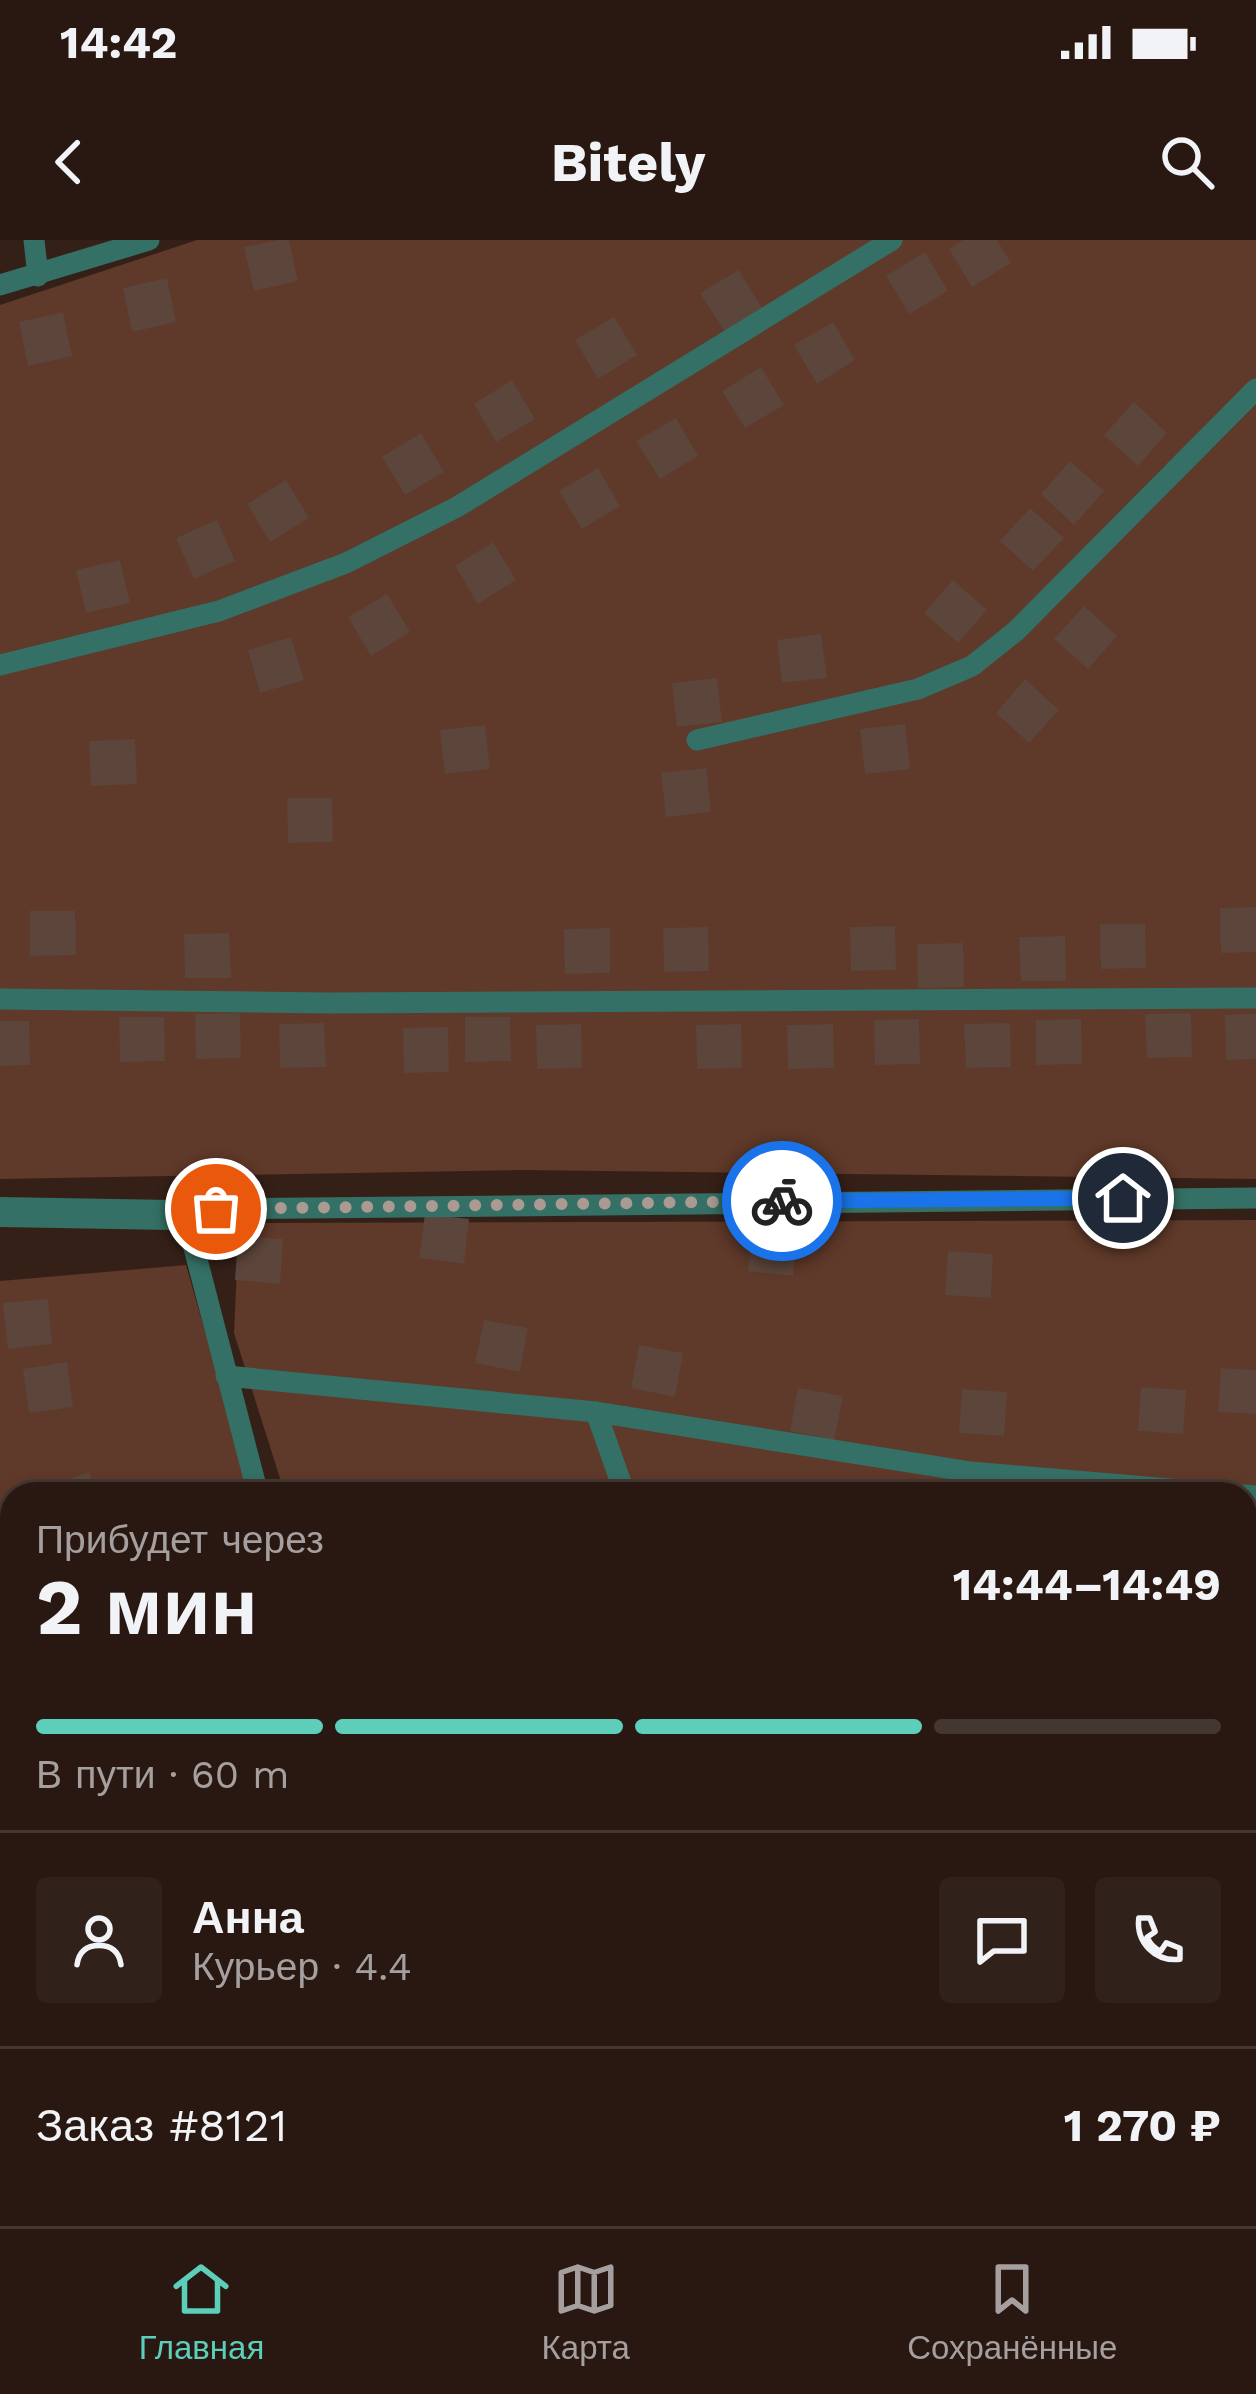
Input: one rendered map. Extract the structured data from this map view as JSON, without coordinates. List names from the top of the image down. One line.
{"page":{"status":"14:42","header":"Bitely","heading":["2 мин","Прибудет через","14:44–14:49"],"panel":["Анна","Курьер · 4.4","Заказ #8121","1 270 ₽"],"bar":"В пути · 60 m","tabs":["Главная","Карта","Сохранённые"]}}
